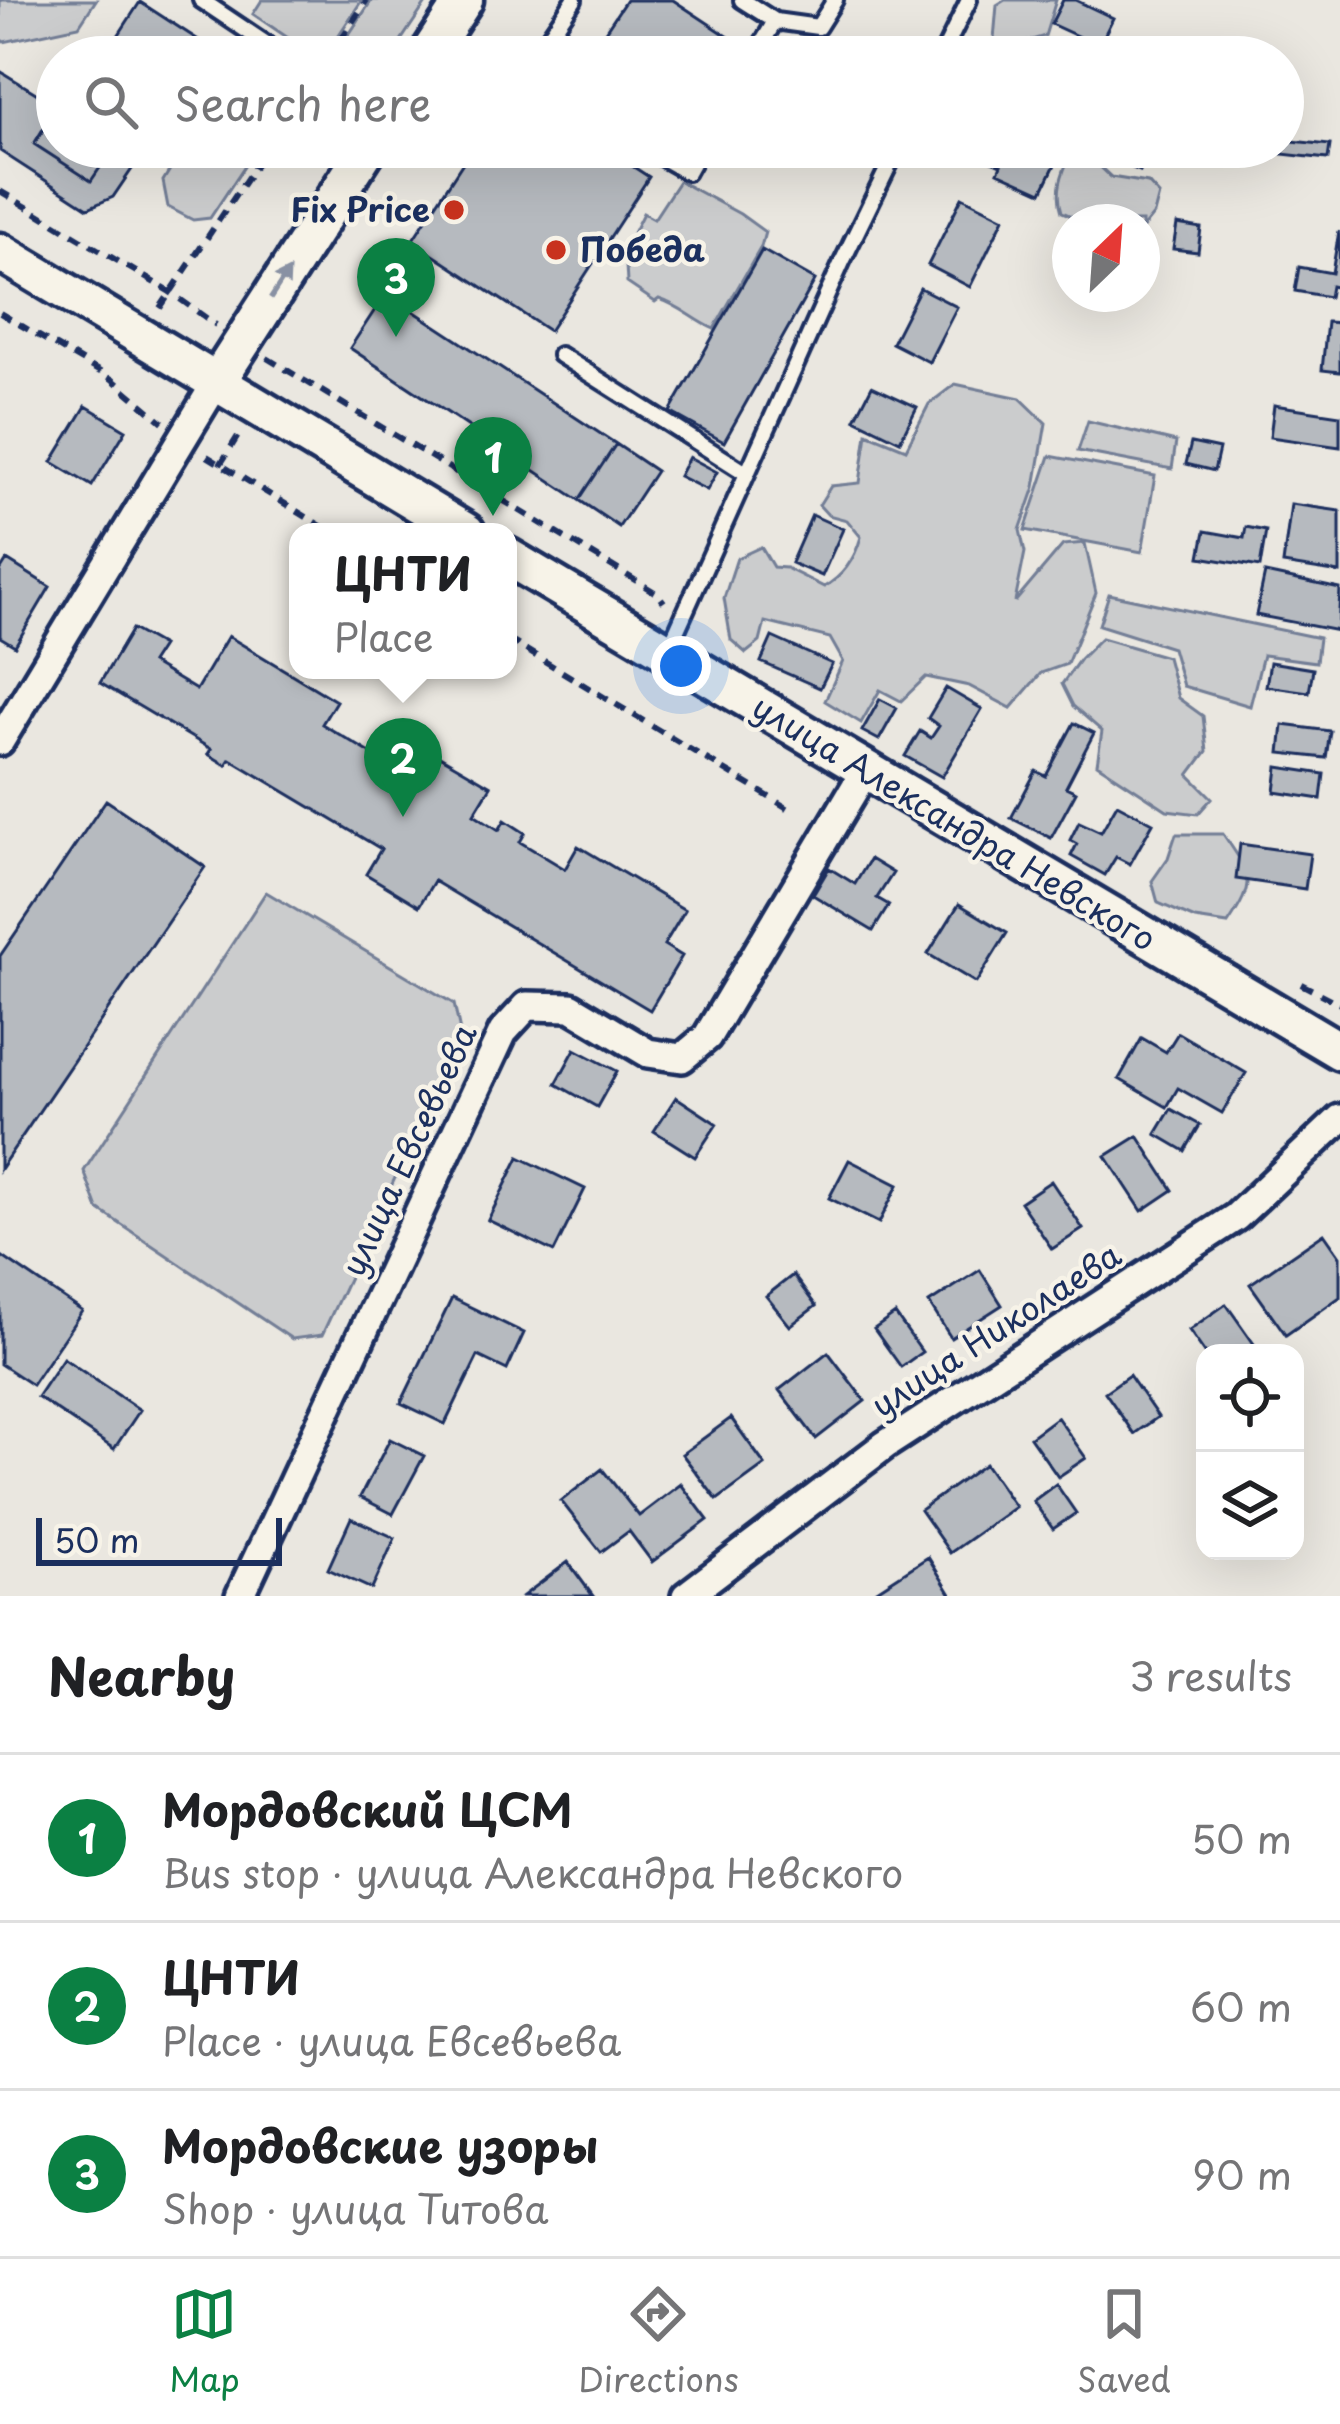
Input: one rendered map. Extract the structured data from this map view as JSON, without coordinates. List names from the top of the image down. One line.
{"streets":{"main road":["улица Александра Невского"],"street":["улица Евсевьева","улица Николаева"]},"crossings":[["улица Александра Невского","улица Евсевьева"]],"places":["Fix Price","Победа"],"scale_bar":"50 m","north":"top right","page":{"search":"Search here","pins":["3","1","2"],"popup":["ЦНТИ","Place"],"scale":"50 m","heading":["Nearby","3 results"],"list":[{"mark":"1","name":"Мордовский ЦСМ","note":"Bus stop · улица Александра Невского","value":"50 m"},{"mark":"2","name":"ЦНТИ","note":"Place · улица Евсевьева","value":"60 m"},{"mark":"3","name":"Мордовские узоры","note":"Shop · улица Титова","value":"90 m"}],"nav":["Map","Directions","Saved"]}}
